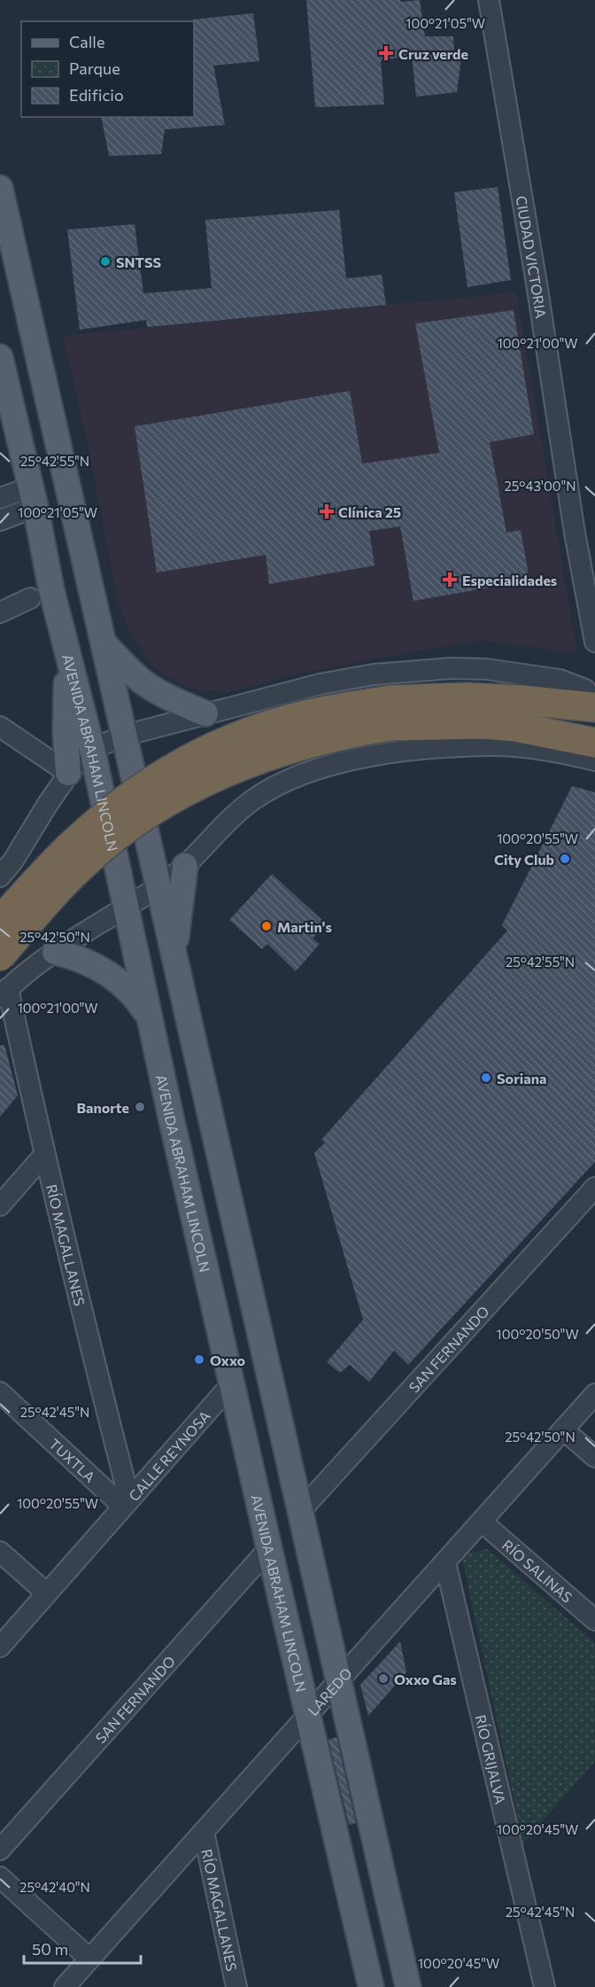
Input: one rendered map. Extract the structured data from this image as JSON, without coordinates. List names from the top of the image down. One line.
{"streets":{"main road":["AVENIDA ABRAHAM LINCOLN"],"street":["CIUDAD VICTORIA","RÍO MAGALLANES","SAN FERNANDO","CALLE REYNOSA","TUXTLA","RÍO SALINAS","LAREDO","RÍO GRIJALVA"]},"crossings":[["AVENIDA ABRAHAM LINCOLN","SAN FERNANDO"],["AVENIDA ABRAHAM LINCOLN","CALLE REYNOSA"],["AVENIDA ABRAHAM LINCOLN","LAREDO"],["RÍO MAGALLANES","CALLE REYNOSA"],["RÍO MAGALLANES","TUXTLA"],["RÍO MAGALLANES","LAREDO"],["CALLE REYNOSA","TUXTLA"],["RÍO SALINAS","LAREDO"],["LAREDO","RÍO GRIJALVA"]],"places":{"health":["Cruz verde","Clínica 25","Especialidades"],"other":["SNTSS","City Club","Martin's","Soriana","Banorte","Oxxo","Oxxo Gas"]},"legend":["Calle","Parque","Edificio"],"scale_bar":"50 m","coordinates":["100°21'05\"W","100°21'00\"W","25°42'55\"N","25°43'00\"N","100°20'55\"W","25°42'50\"N","100°20'50\"W","25°42'45\"N","100°20'45\"W","25°42'40\"N"]}
